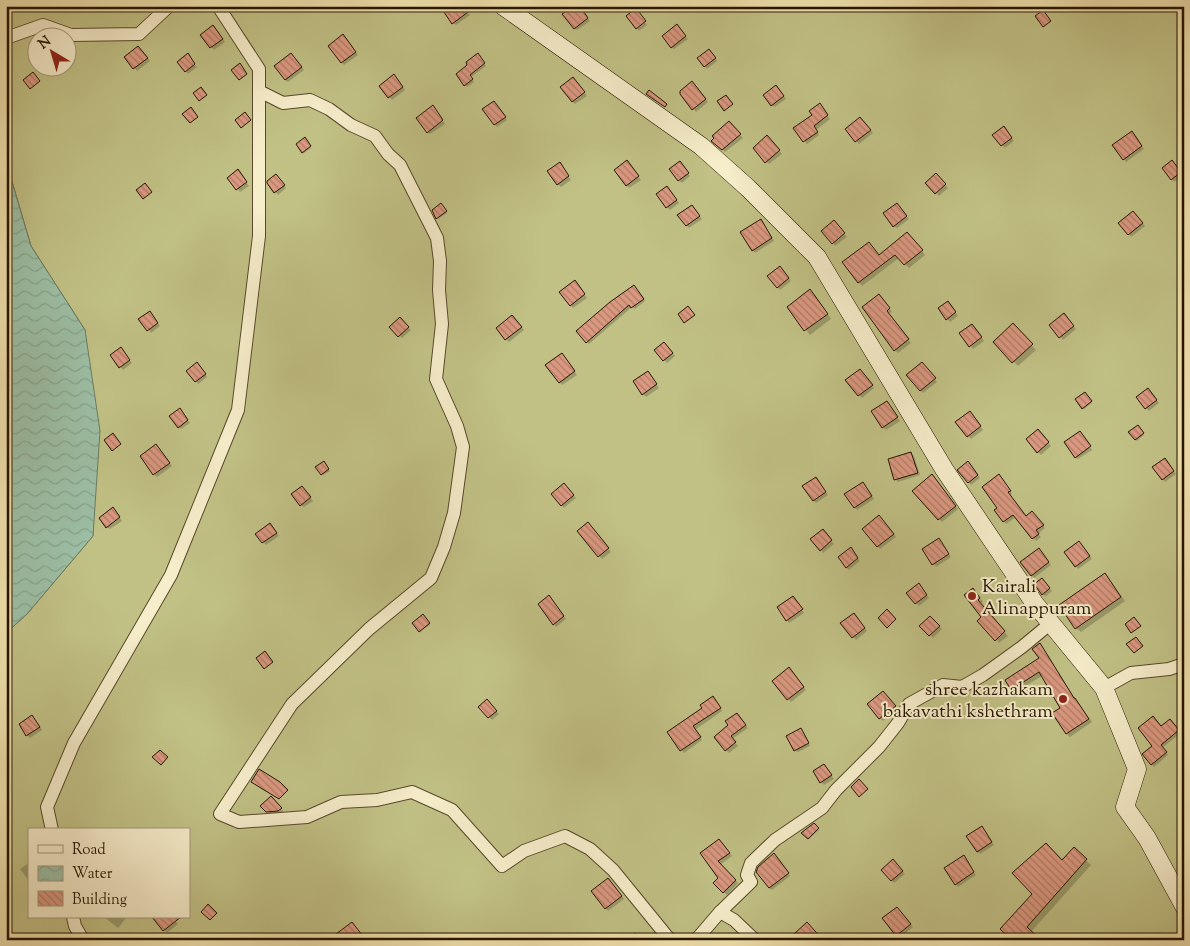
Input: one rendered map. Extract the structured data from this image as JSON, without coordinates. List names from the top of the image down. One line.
{"places":["Kairali Alinappuram","shree kazhakam bakavathi kshethram"],"legend":["Road","Water","Building"],"north":"top left"}
